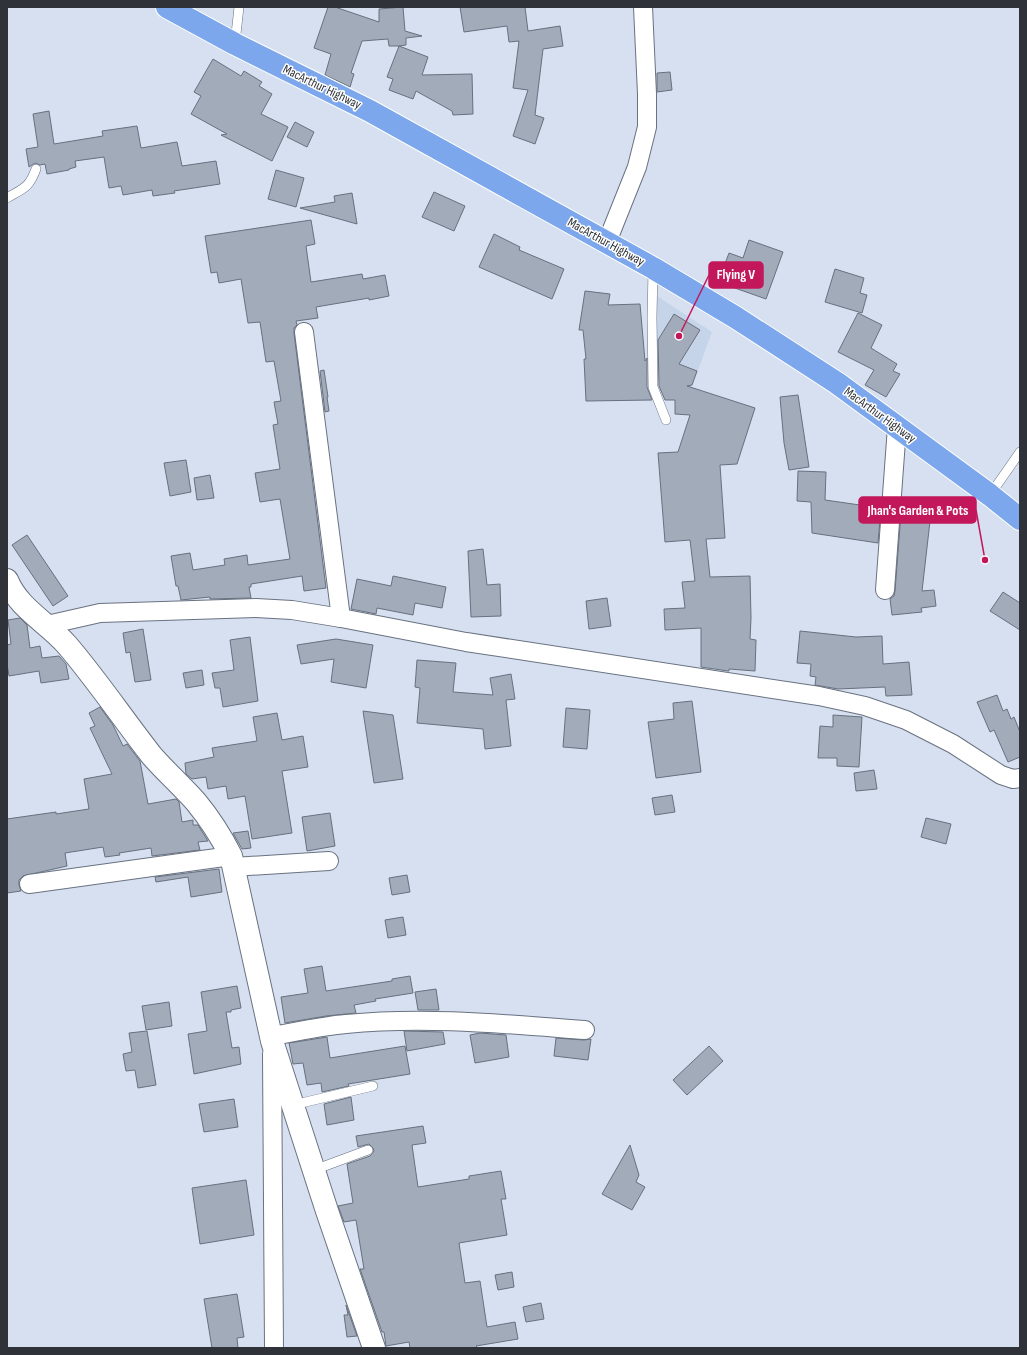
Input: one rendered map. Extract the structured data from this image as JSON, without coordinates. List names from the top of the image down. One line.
{"streets":{"highway":["MacArthur Highway"]},"places":["Flying V","Jhan's Garden & Pots"]}
